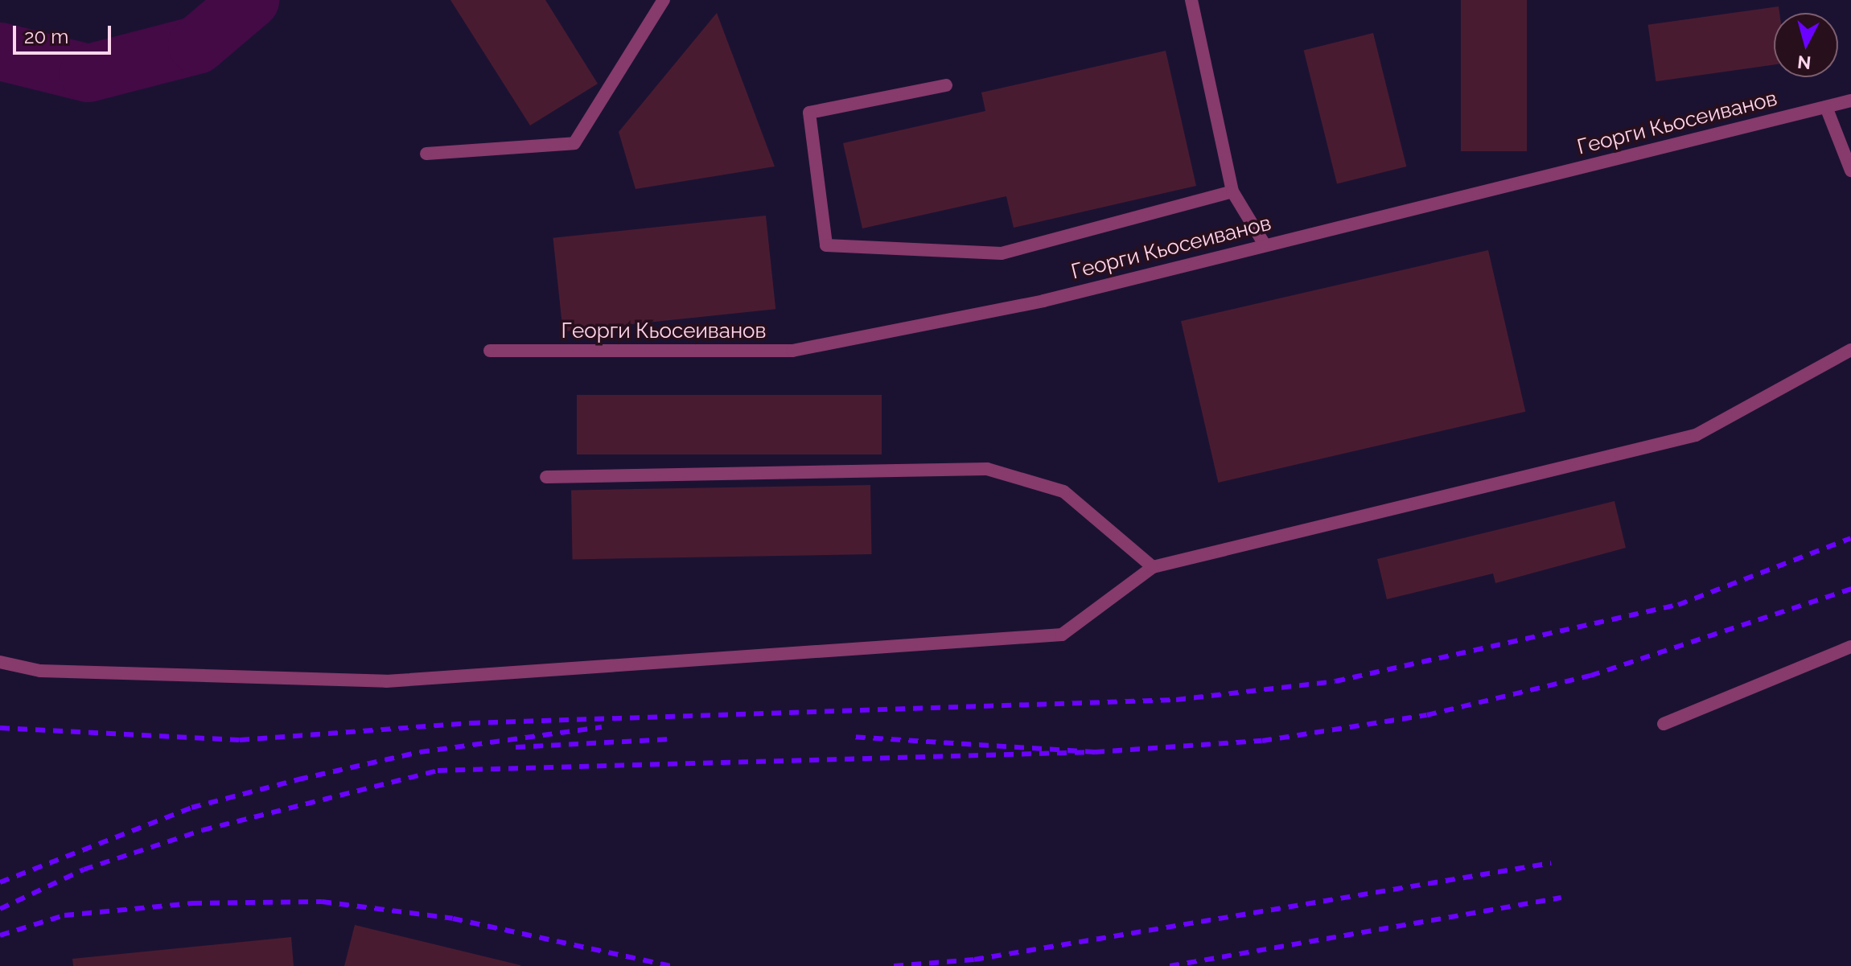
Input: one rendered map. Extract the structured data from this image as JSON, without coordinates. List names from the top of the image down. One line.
{"streets":{"street":["Георги Кьосеиванов"]},"scale_bar":"20 m","north":"bottom"}
